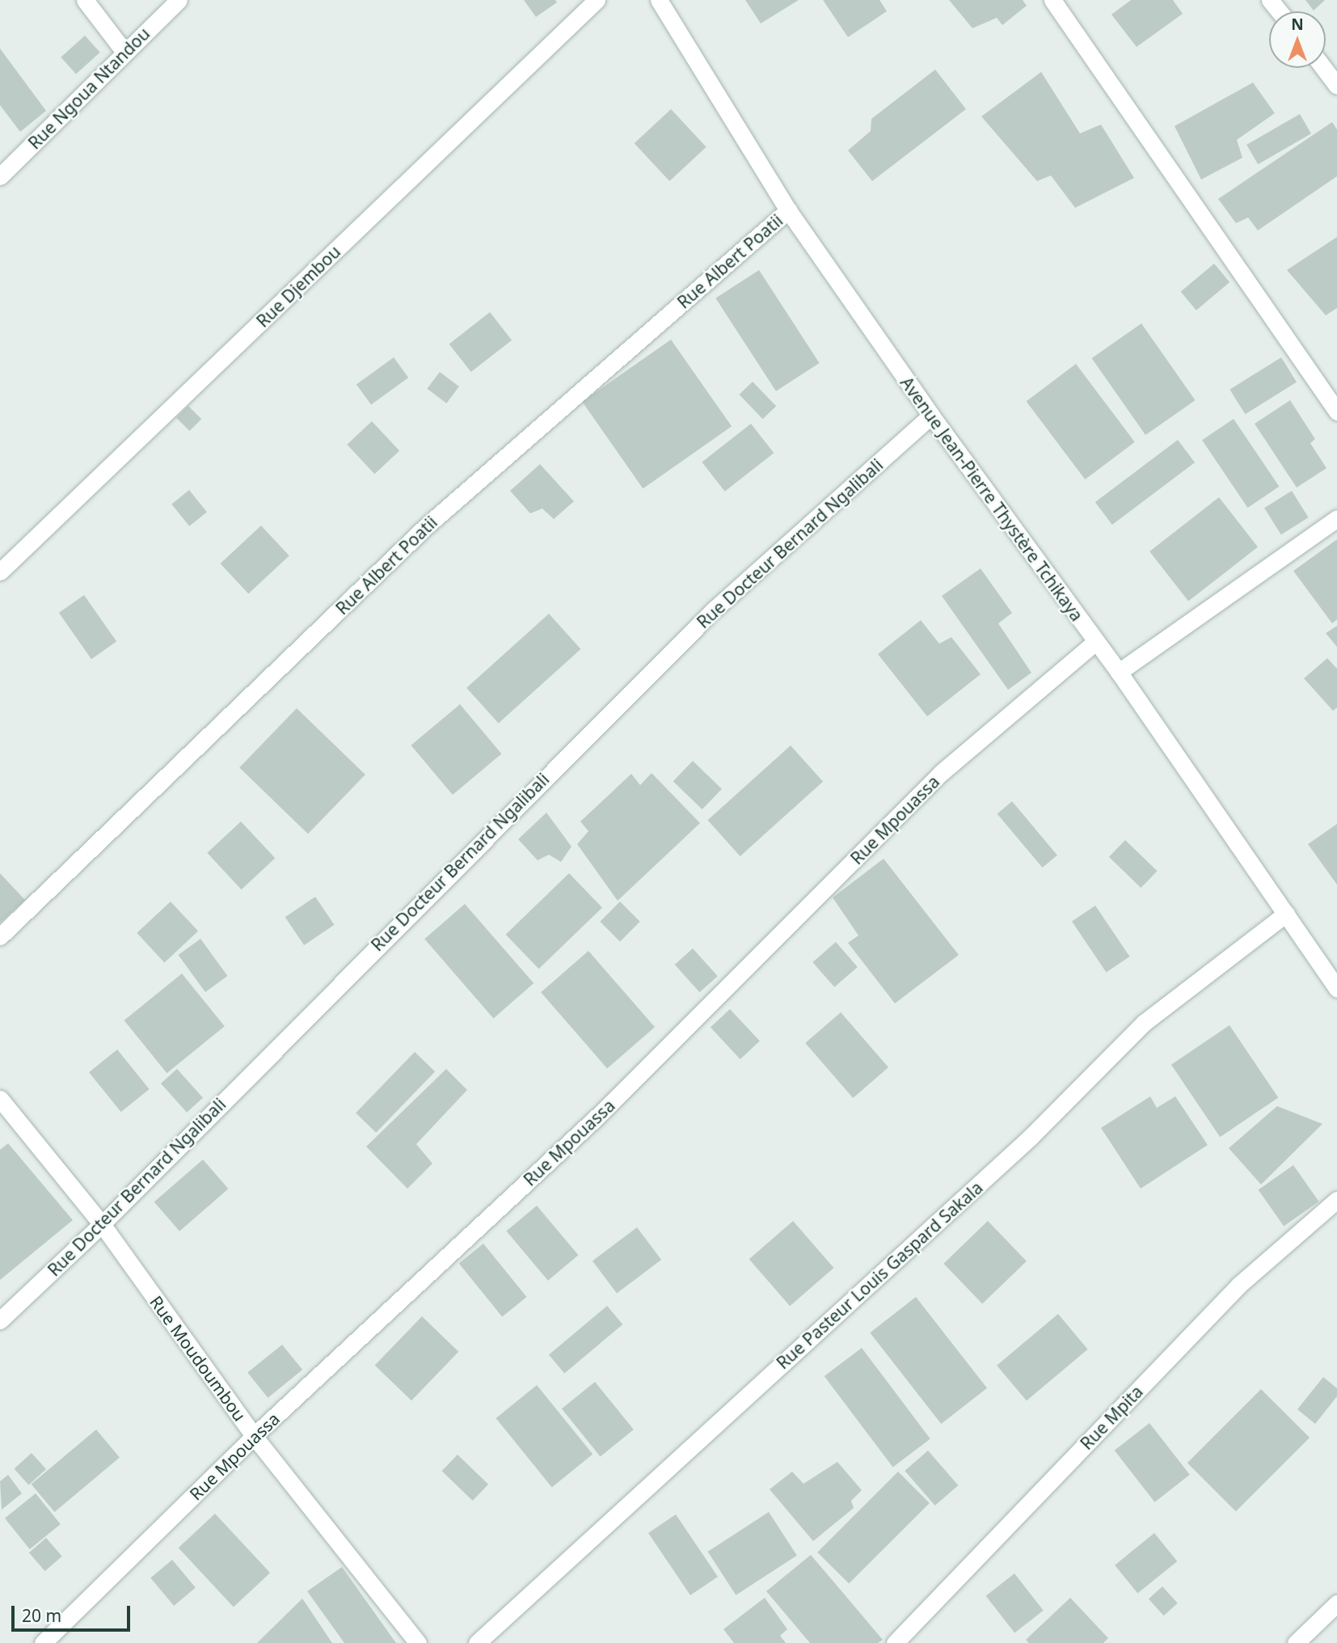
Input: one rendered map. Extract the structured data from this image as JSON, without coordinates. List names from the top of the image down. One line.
{"streets":{"street":["Rue Ngoua Ntandou","Rue Albert Poatii","Rue Djembou","Avenue Jean-Pierre Thystère Tchikaya","Rue Docteur Bernard Ngalibali","Rue Mpouassa","Rue Pasteur Louis Gaspard Sakala","Rue Moudoumbou","Rue Mpita"]},"crossings":[["Rue Albert Poatii","Avenue Jean-Pierre Thystère Tchikaya"],["Avenue Jean-Pierre Thystère Tchikaya","Rue Docteur Bernard Ngalibali"],["Avenue Jean-Pierre Thystère Tchikaya","Rue Mpouassa"],["Avenue Jean-Pierre Thystère Tchikaya","Rue Pasteur Louis Gaspard Sakala"],["Rue Docteur Bernard Ngalibali","Rue Moudoumbou"],["Rue Mpouassa","Rue Moudoumbou"]],"scale_bar":"20 m","north":"top"}
